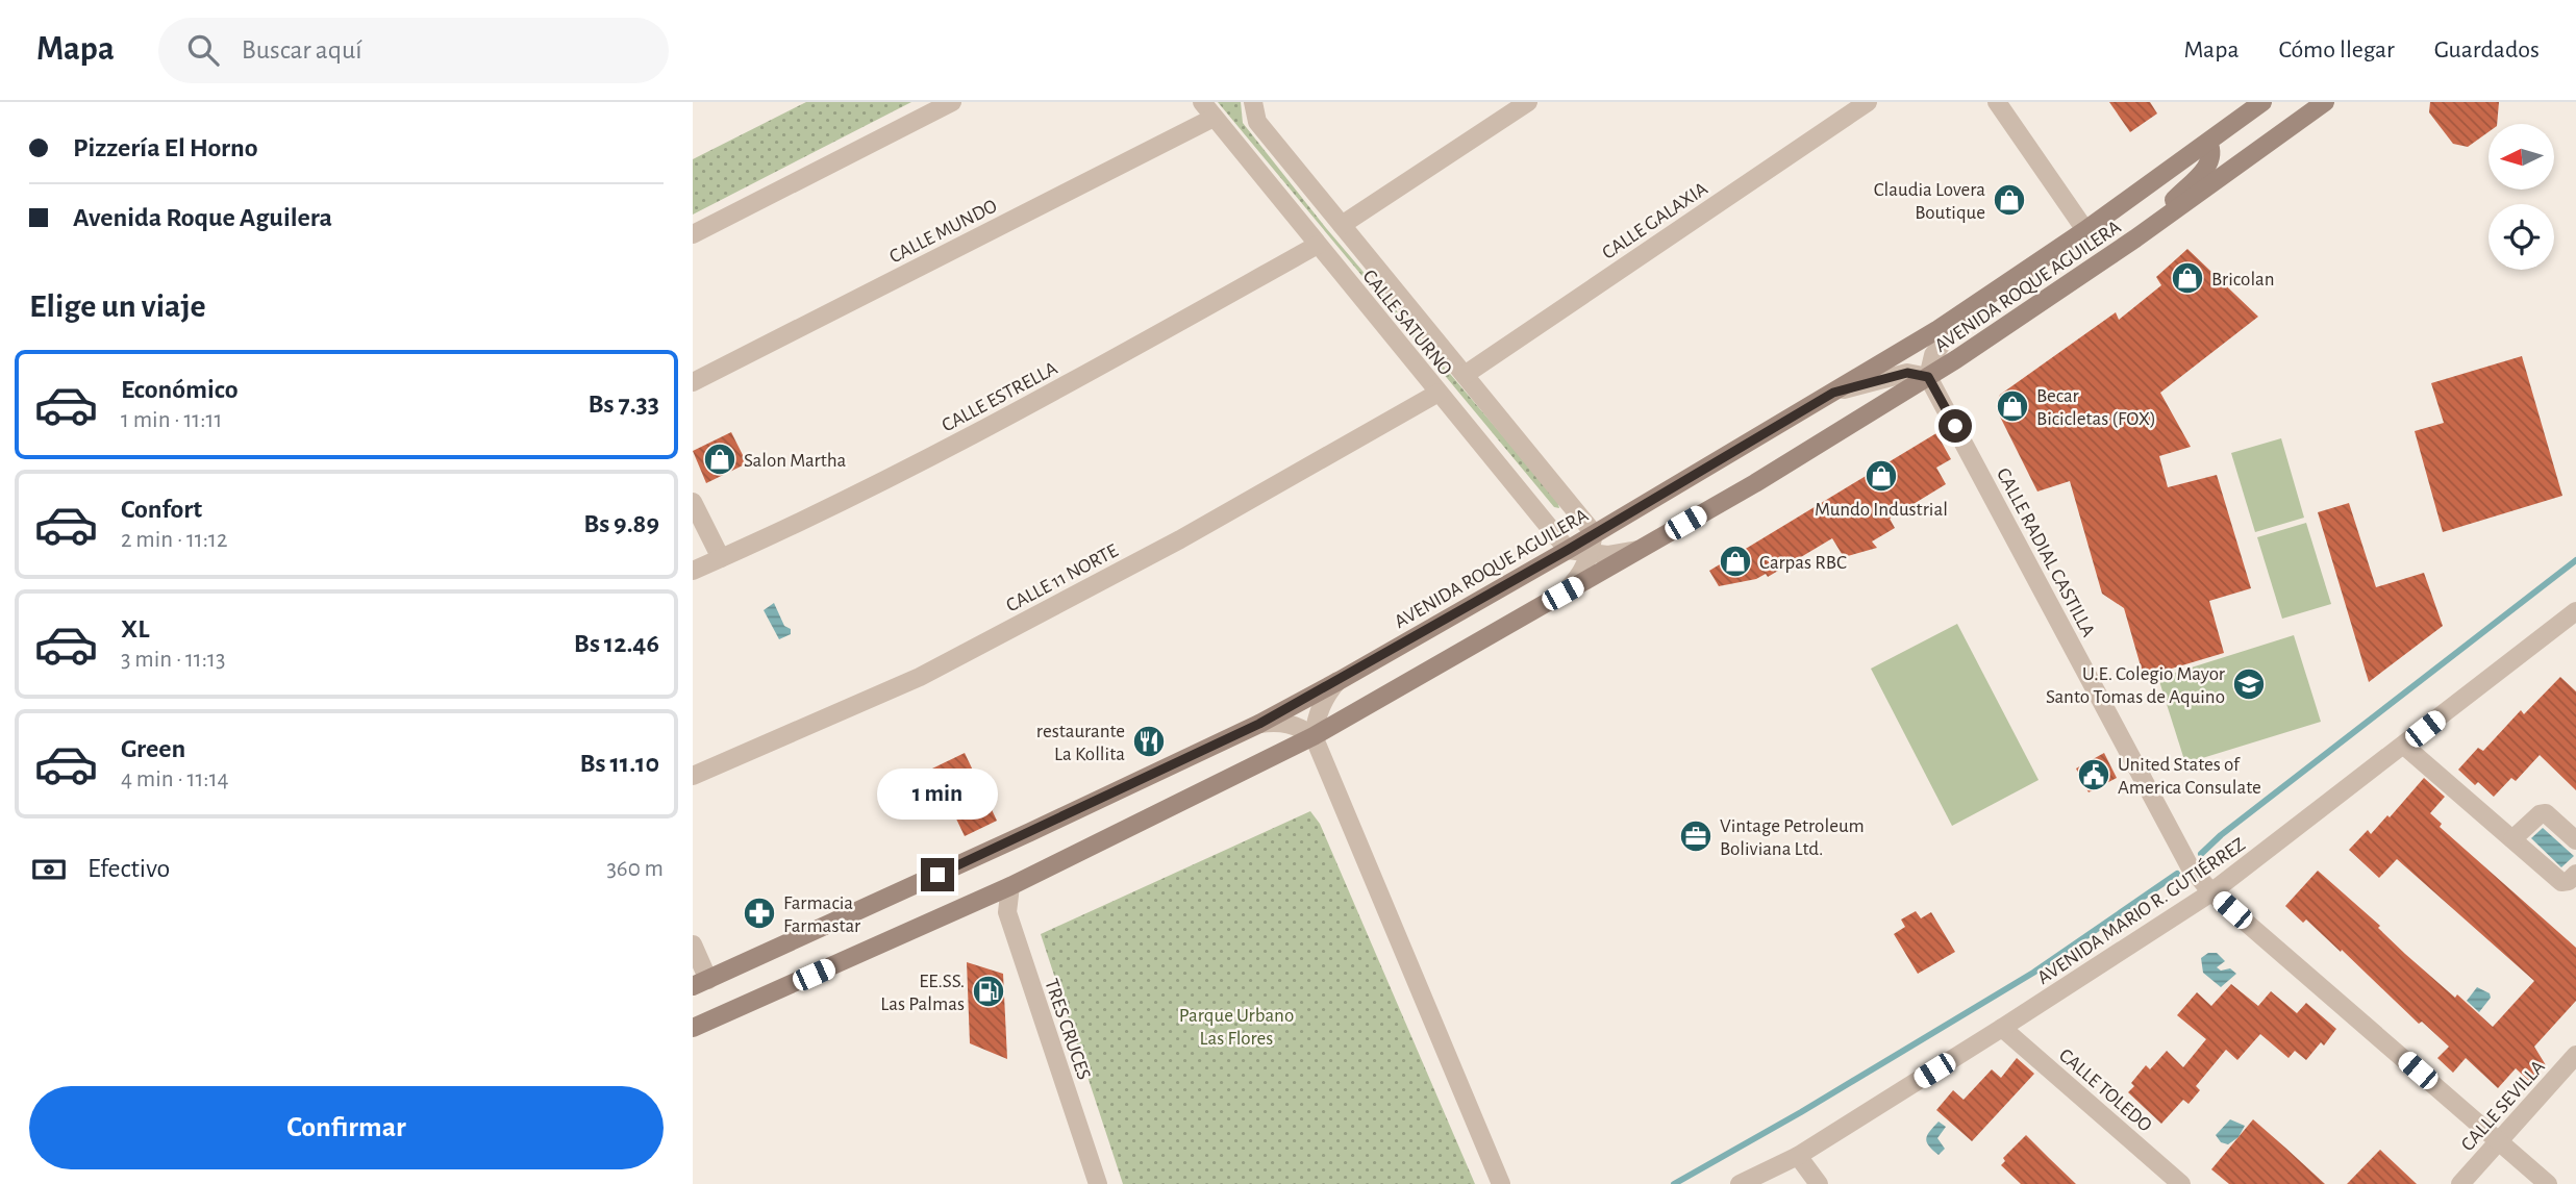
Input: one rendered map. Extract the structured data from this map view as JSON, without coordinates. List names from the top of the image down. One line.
{"streets":{"main road":["AVENIDA ROQUE AGUILERA"],"street":["CALLE GALAXIA","CALLE MUNDO","CALLE SATURNO","CALLE ESTRELLA","CALLE RADIAL CASTILLA","CALLE 11 NORTE","AVENIDA MARIO R. GUTIÉRREZ","TRES CRUCES","CALLE TOLEDO","CALLE SEVILLA"]},"crossings":[["CALLE GALAXIA","CALLE SATURNO"],["CALLE MUNDO","CALLE SATURNO"],["AVENIDA ROQUE AGUILERA","CALLE SATURNO"],["AVENIDA ROQUE AGUILERA","CALLE RADIAL CASTILLA"],["AVENIDA ROQUE AGUILERA","TRES CRUCES"],["CALLE SATURNO","CALLE ESTRELLA"],["CALLE SATURNO","CALLE 11 NORTE"],["CALLE RADIAL CASTILLA","AVENIDA MARIO R. GUTIÉRREZ"],["CALLE RADIAL CASTILLA","CALLE SEVILLA"],["AVENIDA MARIO R. GUTIÉRREZ","CALLE TOLEDO"]],"parks":["Parque Urbano Las Flores"],"places":{"shop":["Claudia Lovera Boutique","Bricolan","Becar Bicicletas (FOX)","Salon Martha","Mundo Industrial","Carpas RBC"],"school or university":["U.E. Colegio Mayor Santo Tomas de Aquino"],"restaurant":["restaurante La Kollita"],"public building":["United States of America Consulate"],"office":["Vintage Petroleum Boliviana Ltd."],"pharmacy":["Farmacia Farmastar"],"fuel station":["EE.SS. Las Palmas"]},"north":"left","page":{"header":"Mapa","search":"Buscar aquí","nav":["Mapa","Cómo llegar","Guardados"],"banner":["Pizzería El Horno","Avenida Roque Aguilera"],"heading":"Elige un viaje","list":[{"name":"Económico","note":"1 min · 11:11","value":"Bs 7.33"},{"name":"Confort","note":"2 min · 11:12","value":"Bs 9.89"},{"name":"XL","note":"3 min · 11:13","value":"Bs 12.46"},{"name":"Green","note":"4 min · 11:14","value":"Bs 11.10"}],"bubble":"1 min","pay":["Efectivo","360 m"],"buttons":"Confirmar"}}
